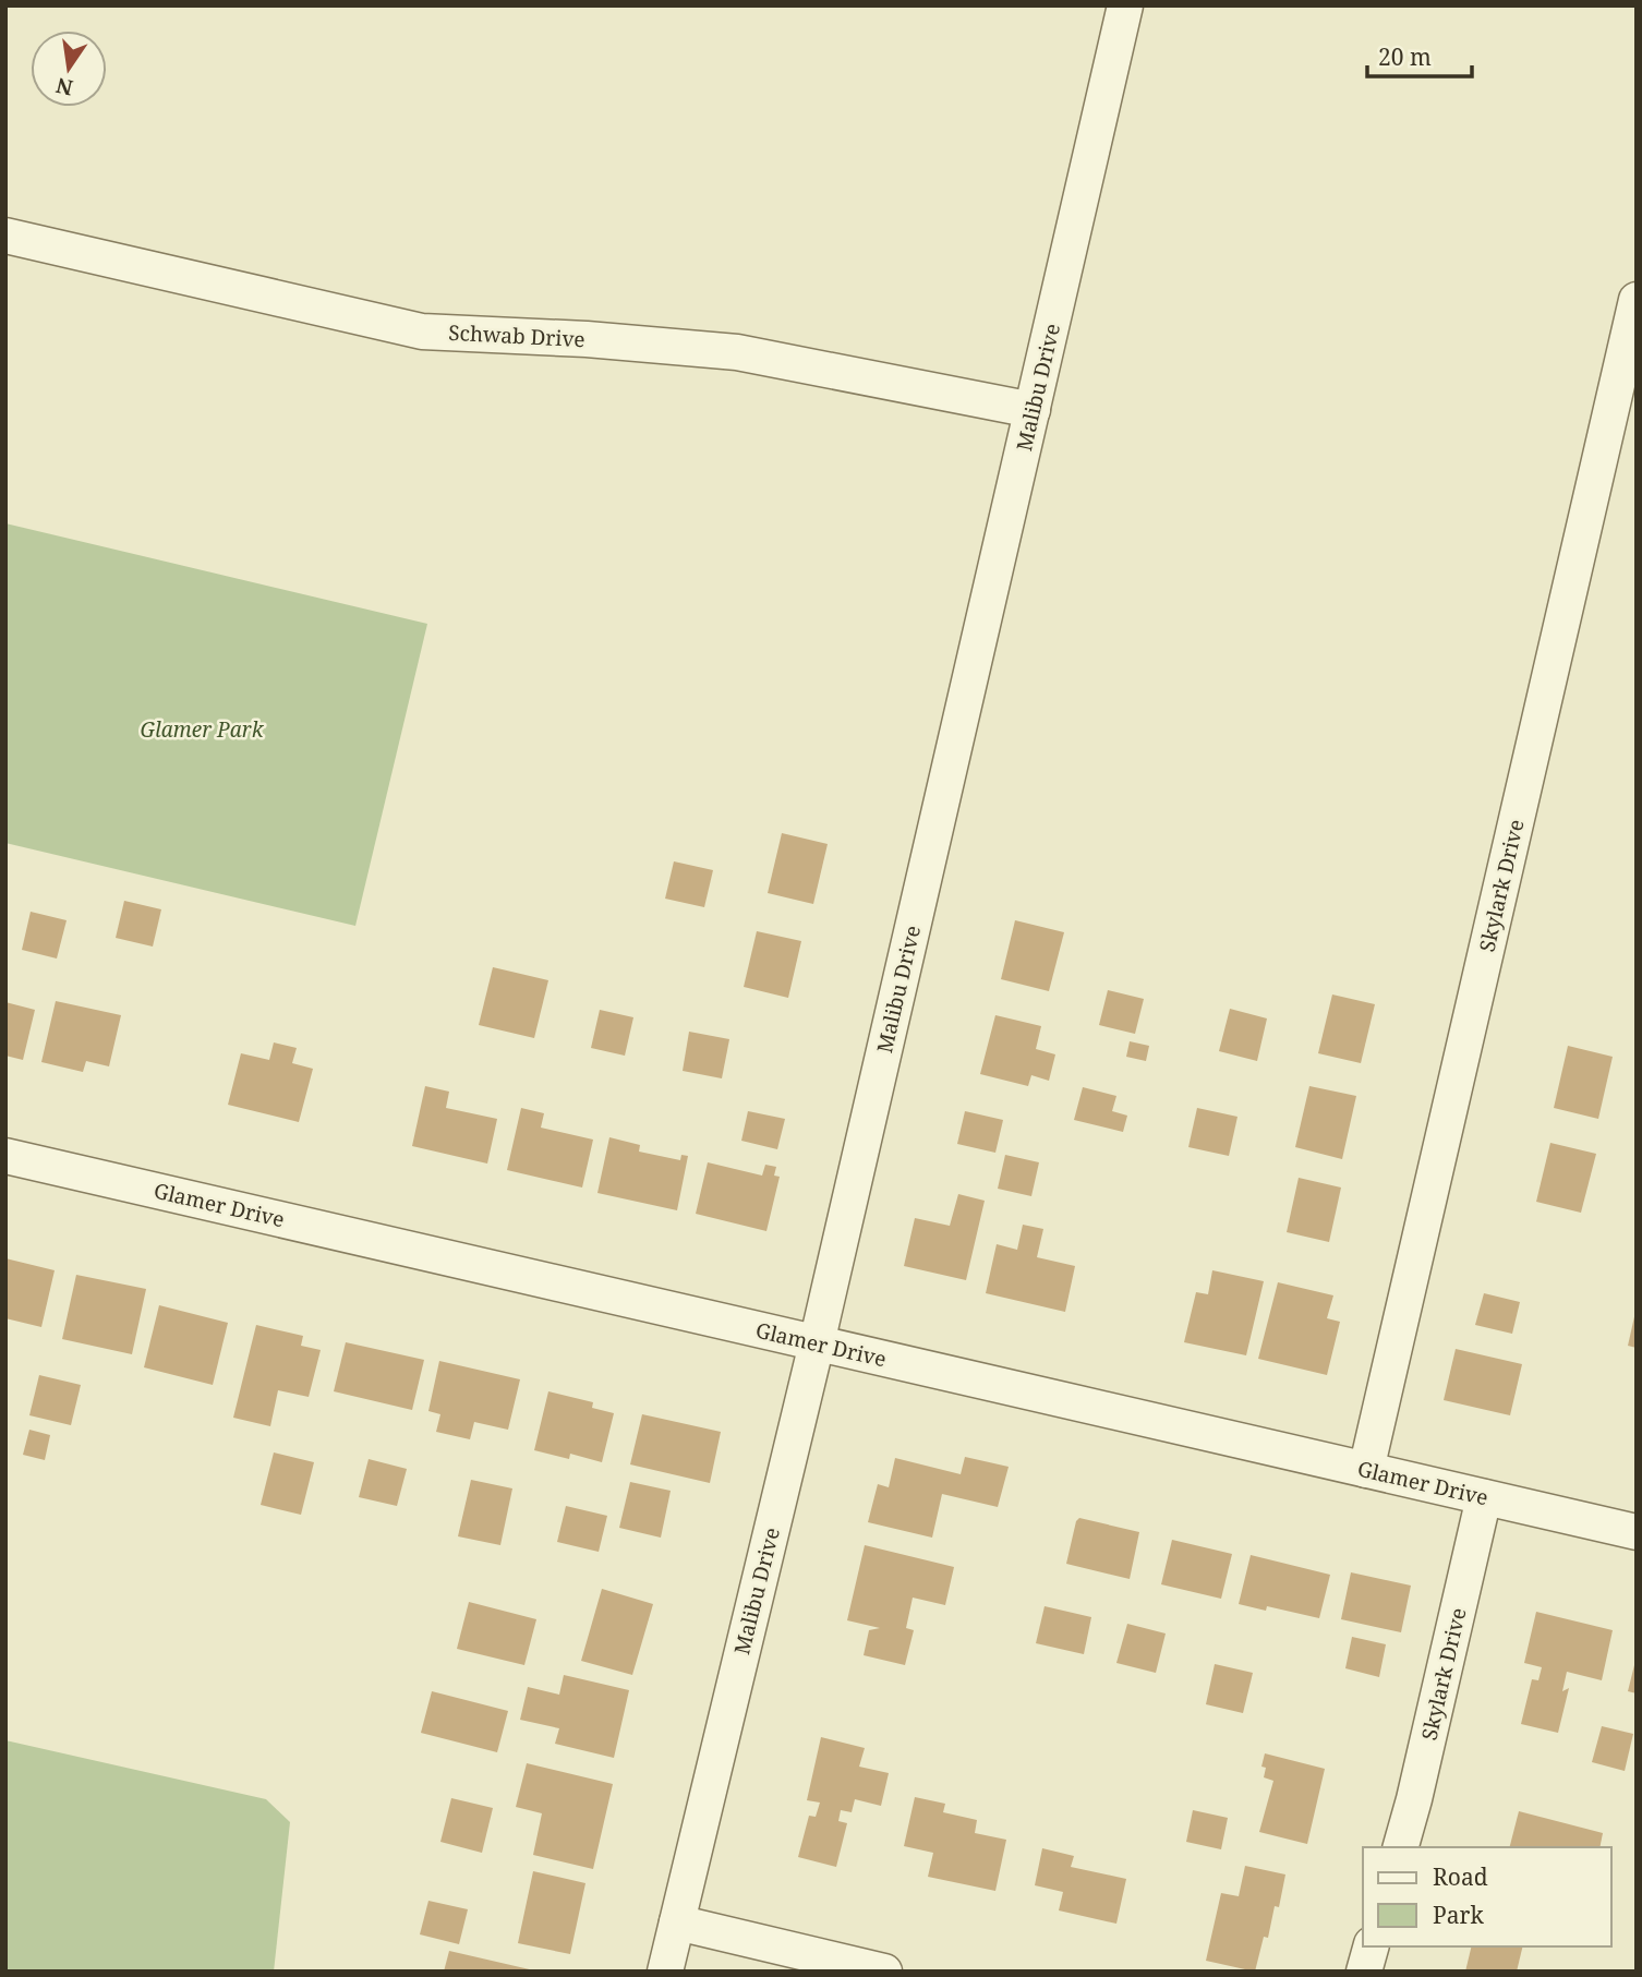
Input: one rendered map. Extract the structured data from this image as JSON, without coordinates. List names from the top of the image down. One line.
{"streets":{"street":["Schwab Drive","Malibu Drive","Skylark Drive","Glamer Drive"]},"crossings":[["Schwab Drive","Malibu Drive"],["Malibu Drive","Glamer Drive"],["Skylark Drive","Glamer Drive"]],"parks":["Glamer Park"],"legend":["Road","Park"],"scale_bar":"20 m","north":"bottom"}
